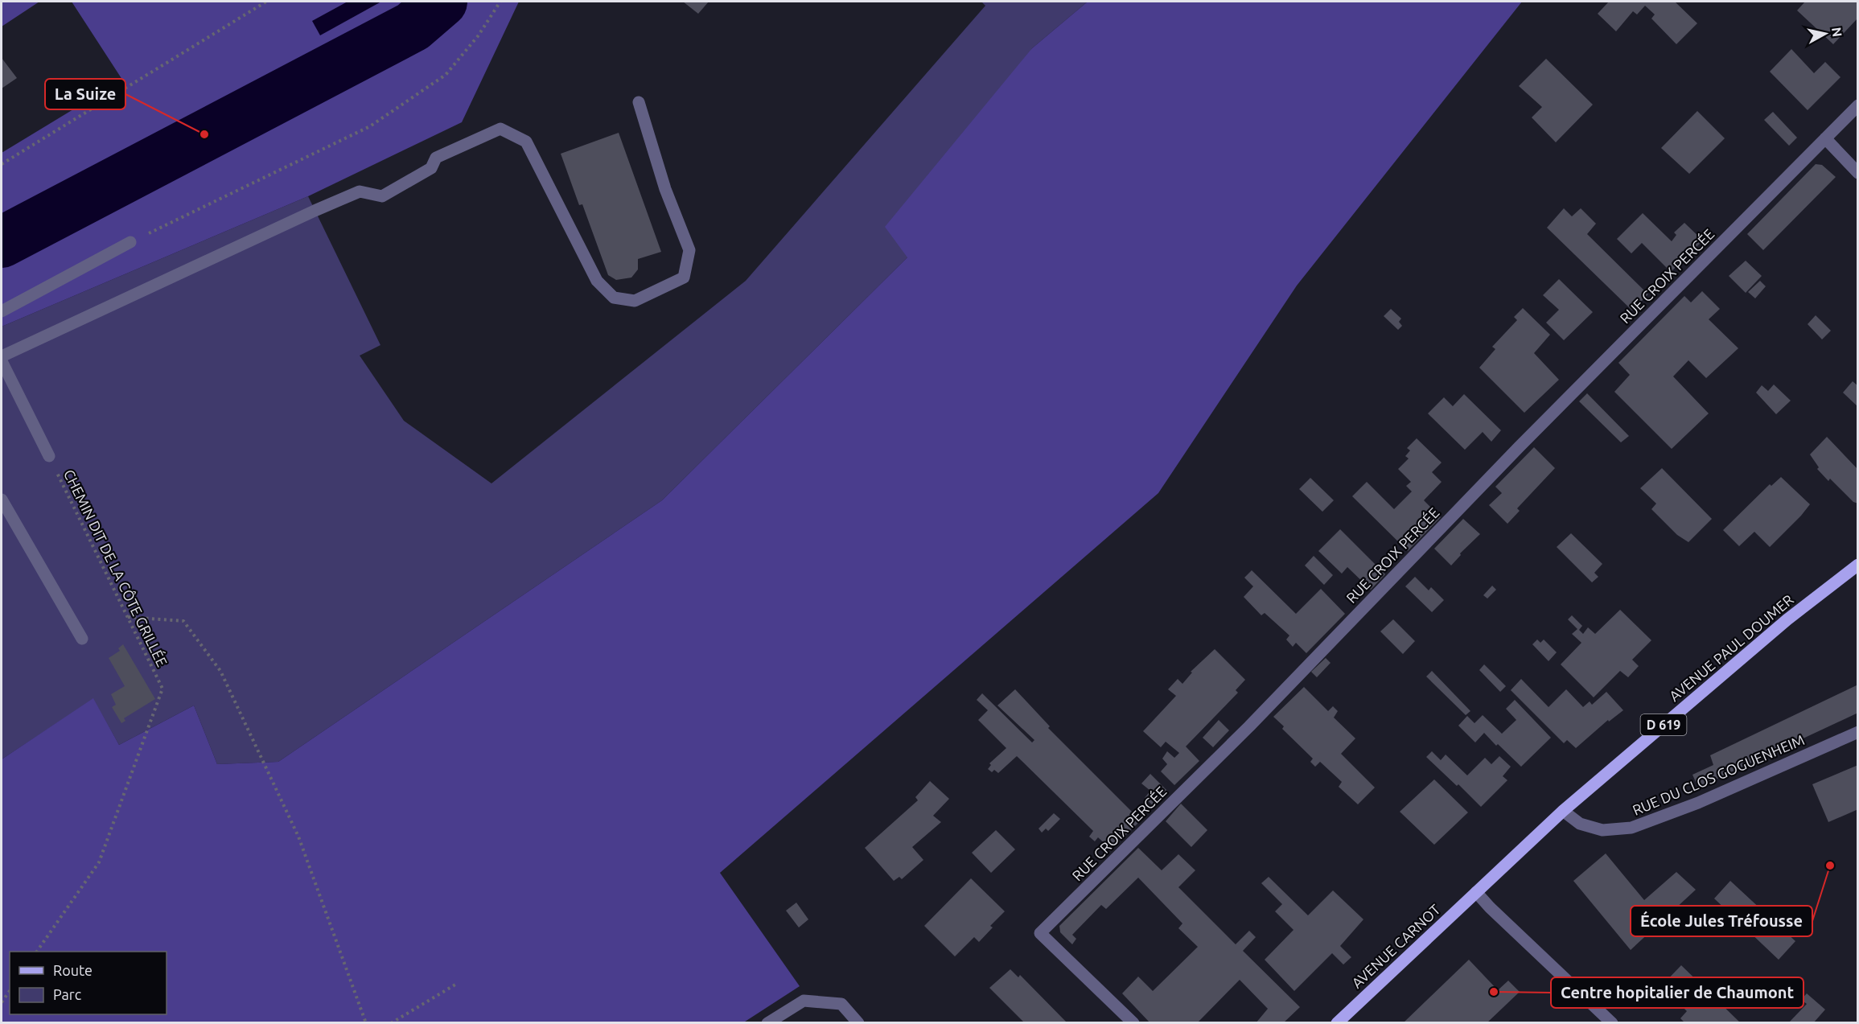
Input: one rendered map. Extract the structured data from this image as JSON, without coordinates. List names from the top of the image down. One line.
{"streets":{"main road":["AVENUE PAUL DOUMER","D 619","AVENUE CARNOT"],"street":["RUE CROIX PERCÉE","RUE DU CLOS GOGUENHEIM"],"path":["CHEMIN DIT DE LA CÔTE GRILLÉE"]},"crossings":[["AVENUE PAUL DOUMER","RUE DU CLOS GOGUENHEIM"],["AVENUE PAUL DOUMER","AVENUE CARNOT"]],"places":["La Suize","École Jules Tréfousse","Centre hopitalier de Chaumont"],"legend":["Route","Parc"],"north":"right"}
